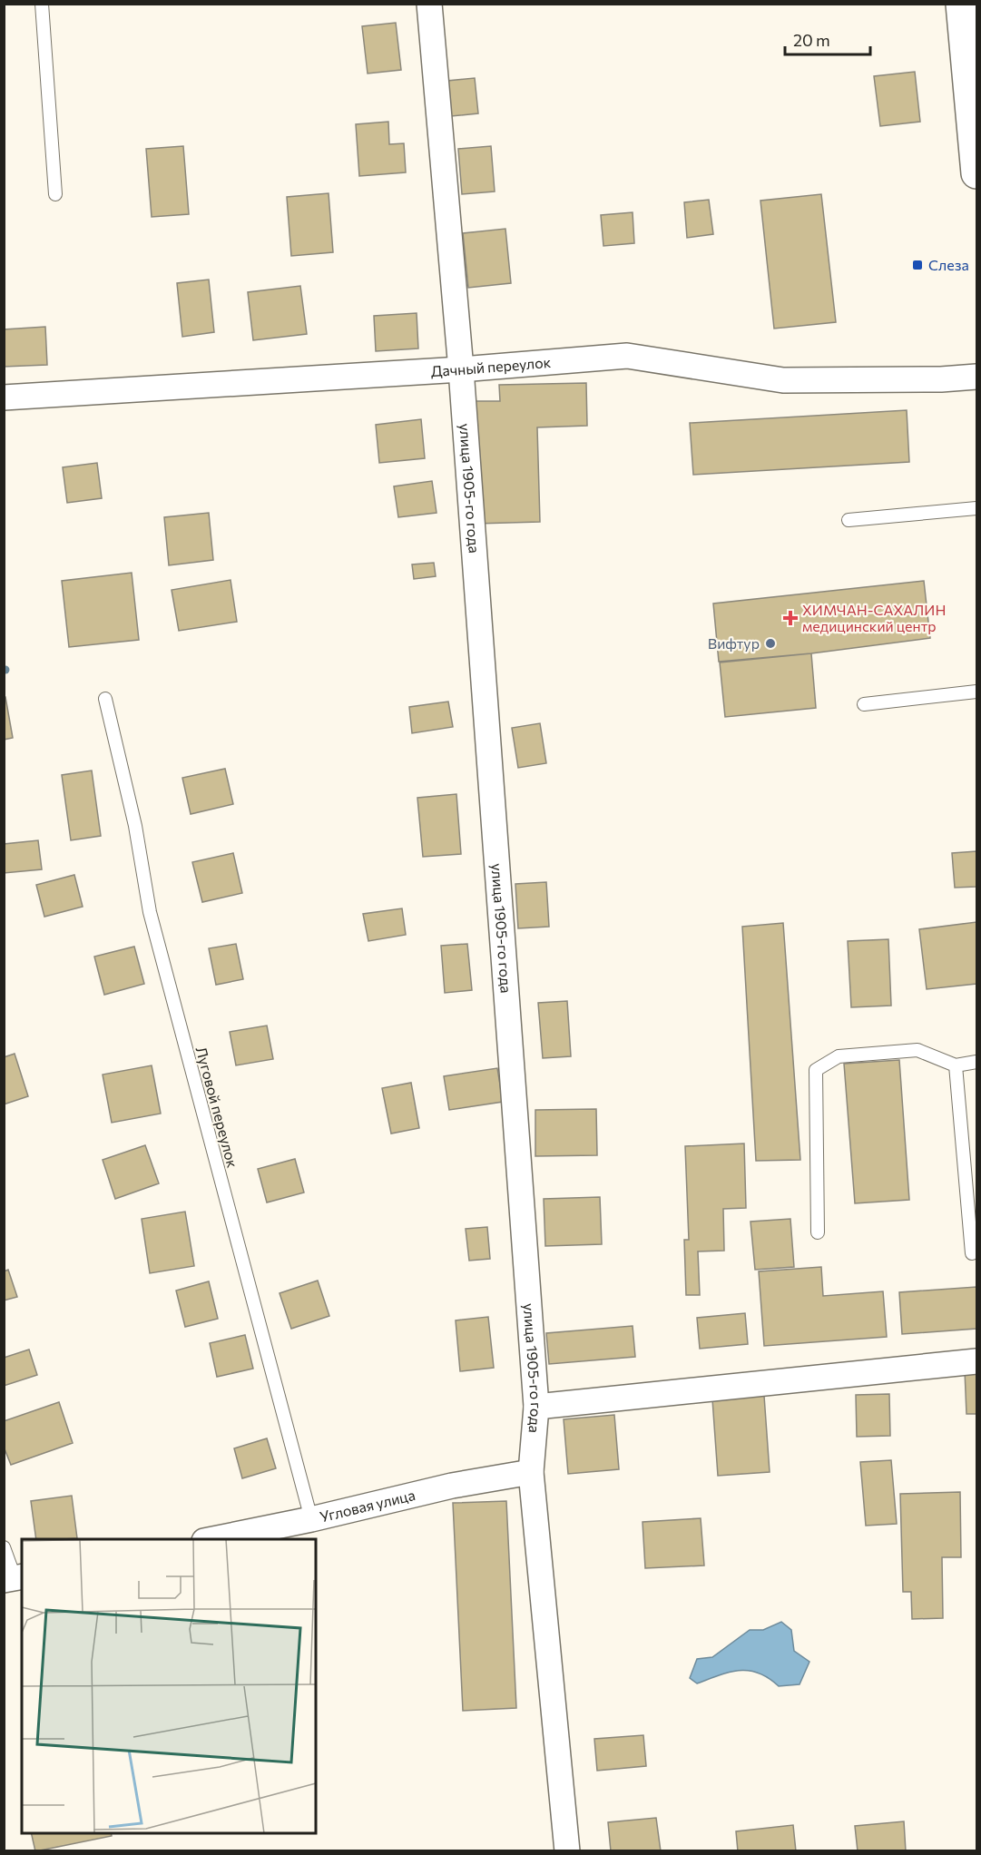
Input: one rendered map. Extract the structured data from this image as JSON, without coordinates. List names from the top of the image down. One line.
{"streets":{"street":["Дачный переулок","улица 1905-го года","Угловая улица"],"lane":["Луговой переулок"]},"crossings":[["Дачный переулок","улица 1905-го года"],["улица 1905-го года","Угловая улица"],["Луговой переулок","Угловая улица"]],"places":{"transit":["Слеза"],"health":["ХИМЧАН-САХАЛИН медицинский центр"],"other":["Вифтур"]},"scale_bar":"20 m"}
